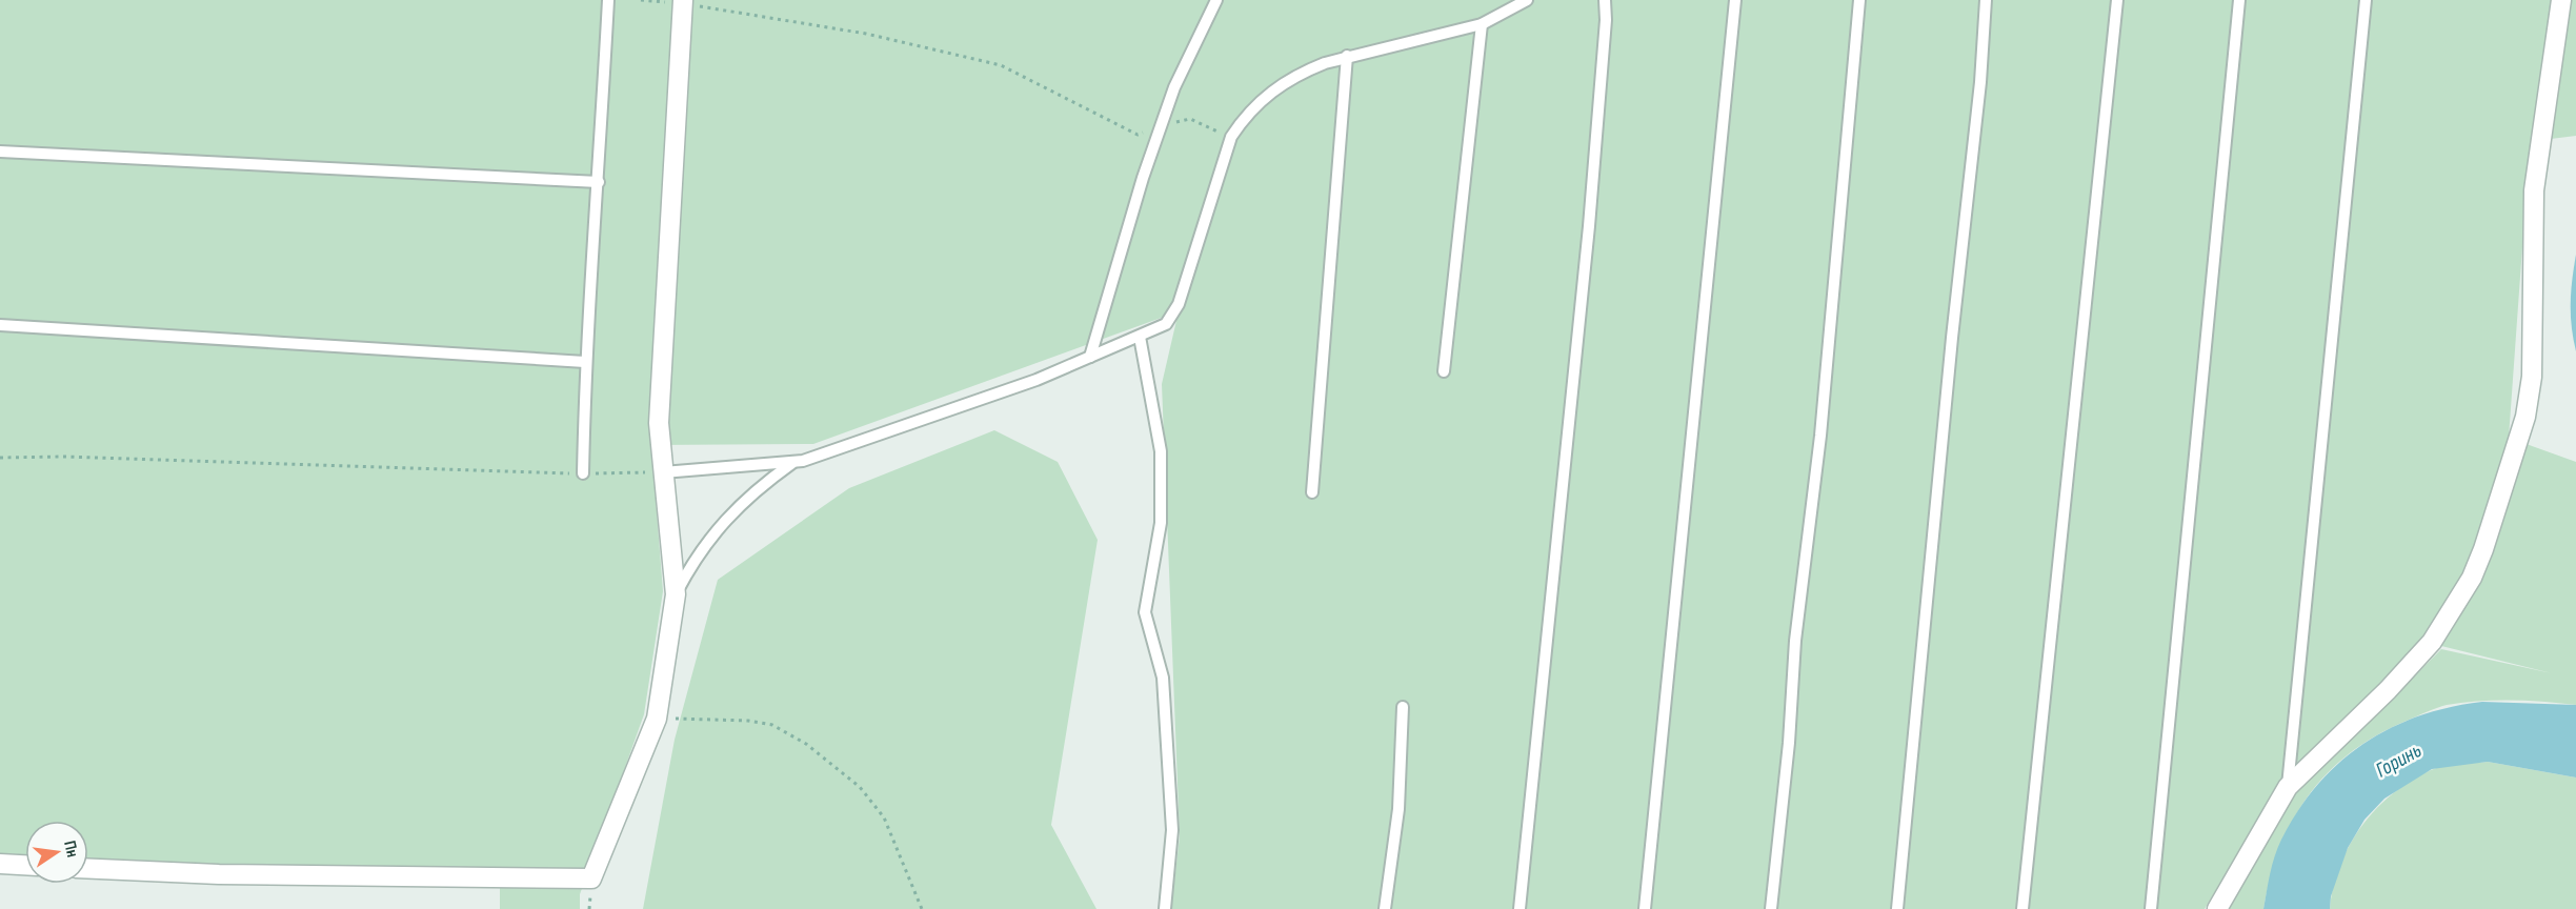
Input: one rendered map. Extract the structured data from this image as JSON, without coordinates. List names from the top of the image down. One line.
{"water":["Горинь"],"north":"right"}
